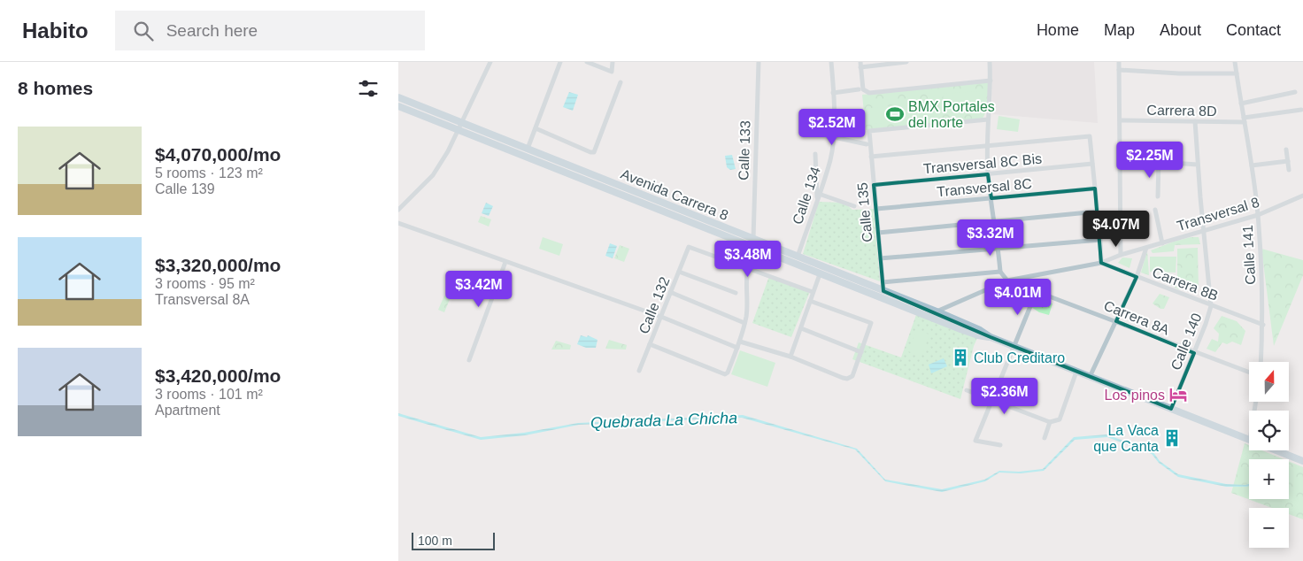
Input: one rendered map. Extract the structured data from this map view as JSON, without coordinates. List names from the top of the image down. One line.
{"streets":{"main road":["Avenida Carrera 8"],"street":["Carrera 8D","Calle 133","Transversal 8C Bis","Transversal 8C","Calle 134","Calle 135","Transversal 8","Calle 141","Carrera 8B","Calle 132","Carrera 8A","Calle 140"]},"crossings":[["Carrera 8D","Calle 141"],["Carrera 8D","Calle 140"],["Calle 133","Avenida Carrera 8"],["Transversal 8C Bis","Calle 135"],["Transversal 8C","Calle 135"],["Avenida Carrera 8","Calle 134"],["Avenida Carrera 8","Calle 135"],["Avenida Carrera 8","Transversal 8"],["Avenida Carrera 8","Calle 140"],["Transversal 8","Calle 141"],["Transversal 8","Carrera 8B"],["Transversal 8","Carrera 8A"],["Transversal 8","Calle 140"],["Calle 141","Carrera 8B"],["Carrera 8B","Calle 140"],["Carrera 8A","Calle 140"]],"water":["Quebrada La Chicha"],"places":{"sports":["BMX Portales del norte"],"building":["Club Creditaro","La Vaca que Canta"],"hotel":["Los pinos"]},"scale_bar":"100 m","north":"top","page":{"header":"Habito","search":"Search here","nav":["Home","Map","About","Contact"],"heading":"8 homes","price":["$2.52M","$2.25M","$4.07M","$3.32M","$3.48M","$3.42M","$4.01M","$2.36M"],"list":[{"name":"$4,070,000/mo","note":"5 rooms · 123 m² · Calle 139"},{"name":"$3,320,000/mo","note":"3 rooms · 95 m² · Transversal 8A"},{"name":"$3,420,000/mo","note":"3 rooms · 101 m² · Apartment"}],"map_buttons":["+","−"],"scale":"100 m"}}
